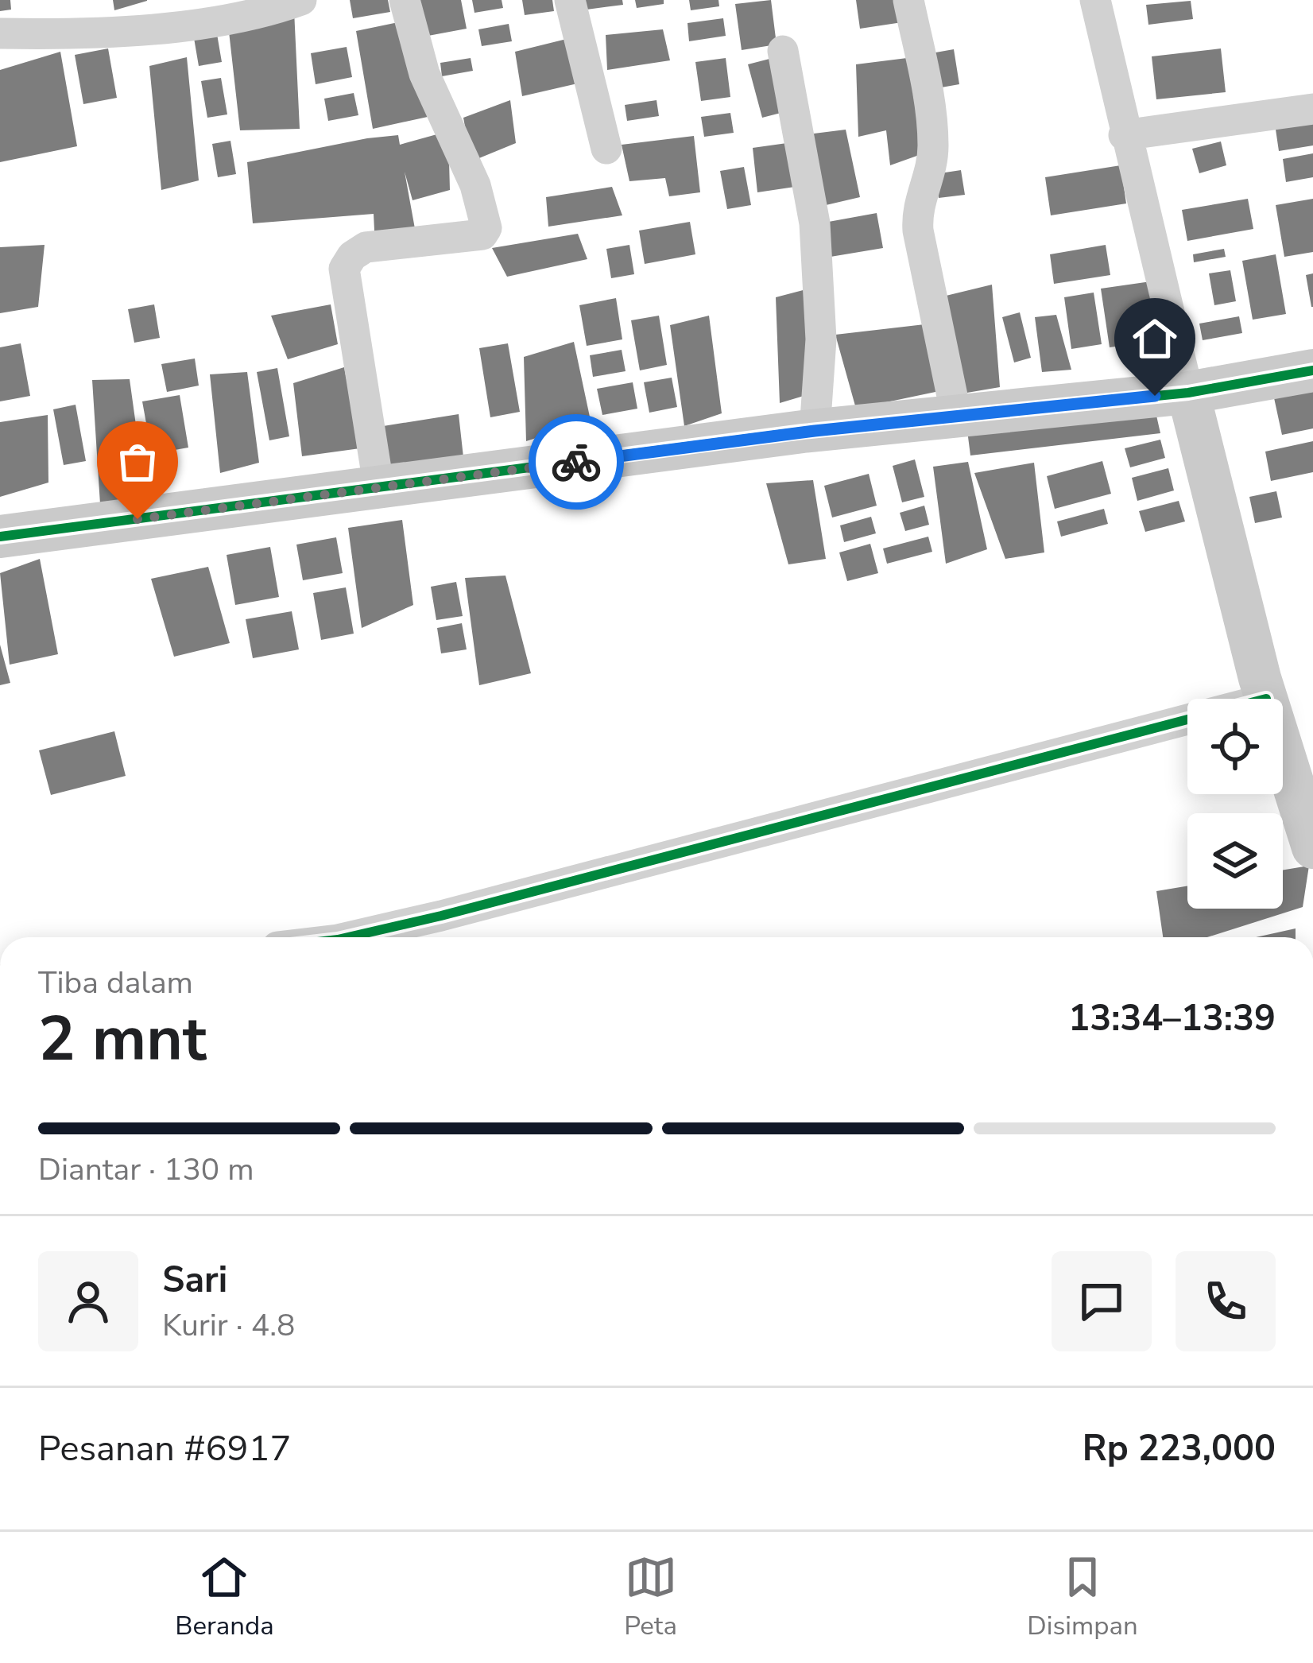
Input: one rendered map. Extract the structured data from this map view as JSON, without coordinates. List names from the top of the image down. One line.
{"page":{"heading":["2 mnt","Tiba dalam","13:34–13:39"],"panel":["Sari","Kurir · 4.8","Pesanan #6917","Rp 223,000"],"bar":"Diantar · 130 m","tabs":["Beranda","Peta","Disimpan"]}}
